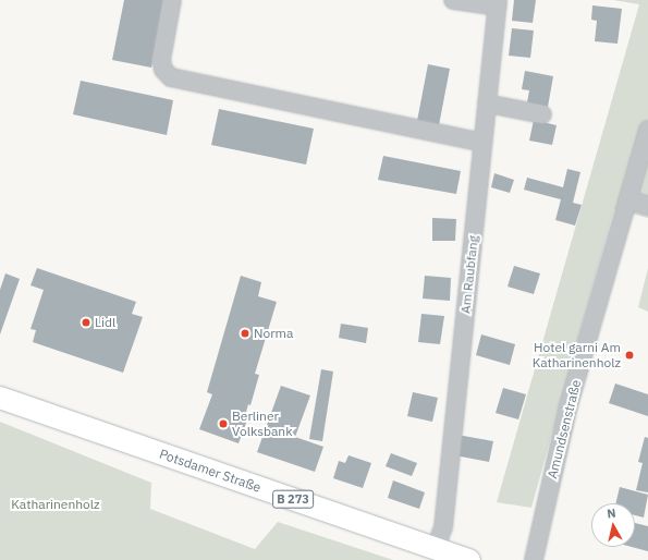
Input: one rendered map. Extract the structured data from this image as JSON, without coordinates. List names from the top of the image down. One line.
{"streets":{"main road":["Potsdamer Straße","B 273"],"street":["Am Raubfang","Amundsenstraße"]},"crossings":[["Am Raubfang","Potsdamer Straße"]],"parks":["Katharinenholz"],"places":["Lidl","Norma","Hotel garni Am Katharinenholz","Berliner Volksbank"],"north":"top"}
